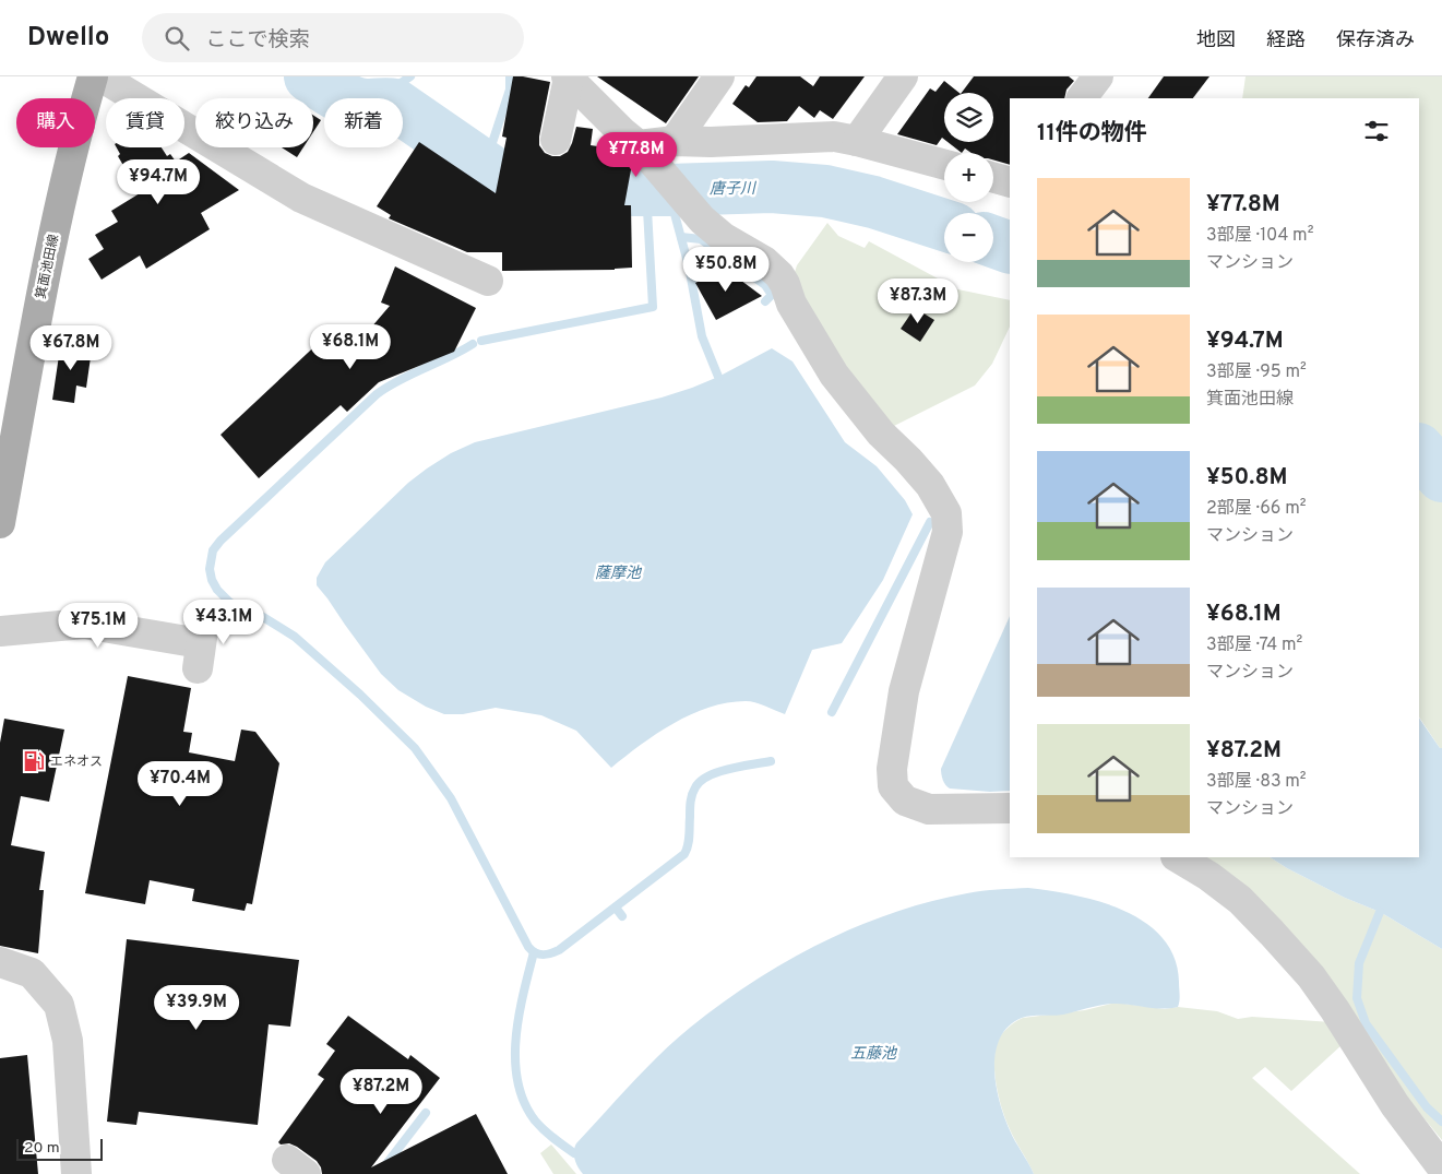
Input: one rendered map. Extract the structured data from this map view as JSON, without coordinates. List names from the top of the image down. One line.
{"streets":{"main road":["箕面池田線"]},"water":["唐子川","薩摩池","五藤池"],"places":{"fuel station":["エネオス"]},"scale_bar":"20 m","page":{"header":"Dwello","search":"ここで検索","nav":["地図","経路","保存済み"],"map_buttons":["+","−"],"chip":["購入","賃貸","絞り込み","新着"],"heading":"11件の物件","price":["¥77.8M","¥94.7M","¥50.8M","¥87.3M","¥68.1M","¥67.8M","¥43.1M","¥75.1M","¥70.4M","¥39.9M","¥87.2M"],"list":[{"name":"¥77.8M","note":"3部屋 · 104 m² · マンション"},{"name":"¥94.7M","note":"3部屋 · 95 m² · 箕面池田線"},{"name":"¥50.8M","note":"2部屋 · 66 m² · マンション"},{"name":"¥68.1M","note":"3部屋 · 74 m² · マンション"},{"name":"¥87.2M","note":"3部屋 · 83 m² · マンション"}],"scale":"20 m"}}
